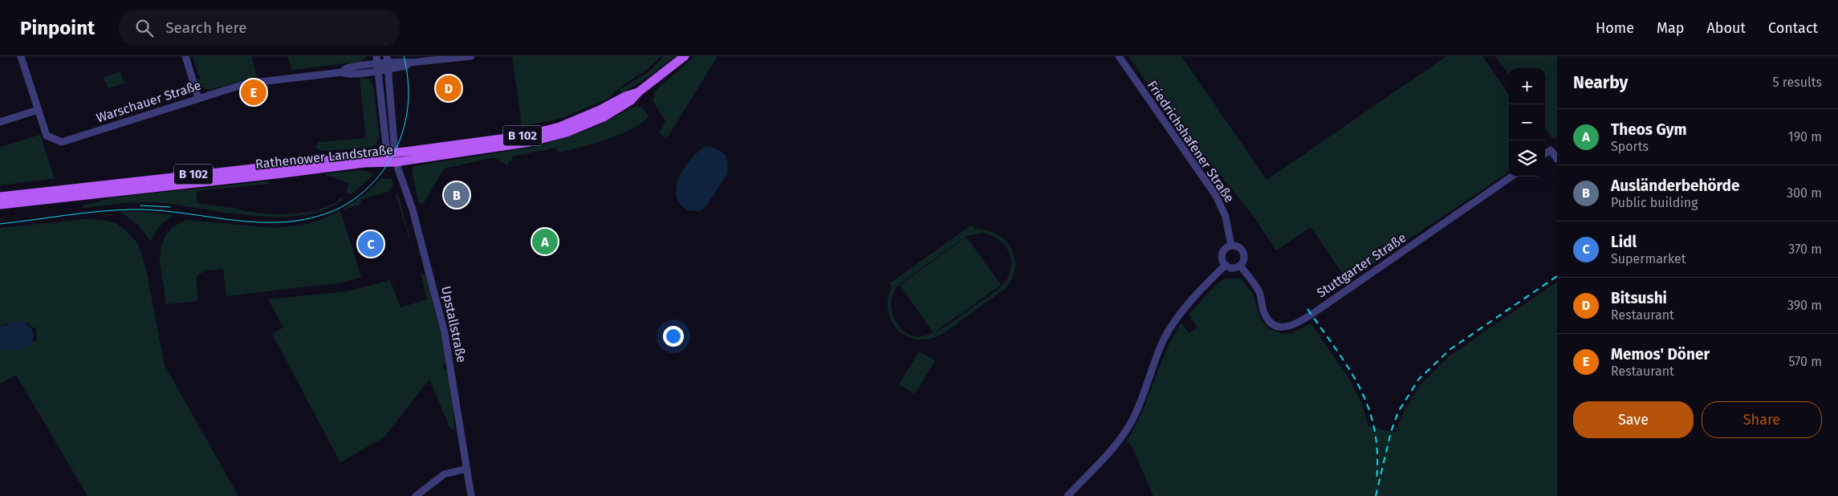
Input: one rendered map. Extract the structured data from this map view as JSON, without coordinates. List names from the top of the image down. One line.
{"streets":{"main road":["B 102","Rathenower Landstraße"],"street":["Warschauer Straße","Friedrichshafener Straße","Stuttgarter Straße","Upstallstraße"]},"crossings":[["Friedrichshafener Straße","Stuttgarter Straße"],["Rathenower Landstraße","Upstallstraße"]],"page":{"header":"Pinpoint","search":"Search here","nav":["Home","Map","About","Contact"],"heading":["Nearby","5 results"],"map_buttons":["+","−"],"pins":["D","E","B","A","C"],"list":[{"mark":"A","name":"Theos Gym","note":"Sports","value":"190 m"},{"mark":"B","name":"Ausländerbehörde","note":"Public building","value":"300 m"},{"mark":"C","name":"Lidl","note":"Supermarket","value":"370 m"},{"mark":"D","name":"Bitsushi","note":"Restaurant","value":"390 m"},{"mark":"E","name":"Memos' Döner","note":"Restaurant","value":"570 m"}],"buttons":["Save","Share"]}}
